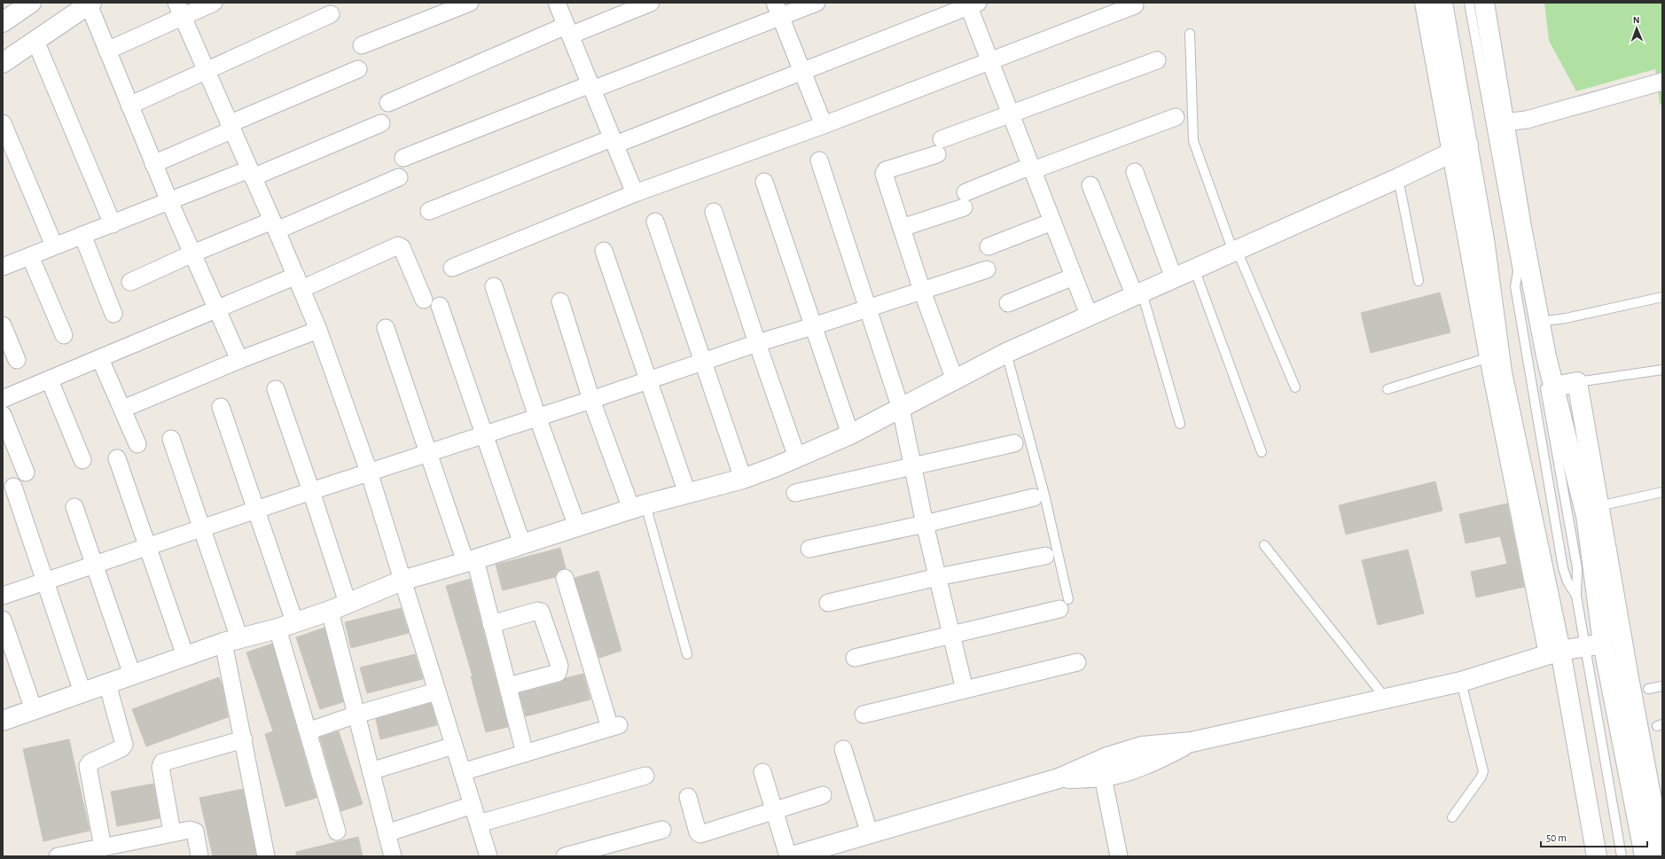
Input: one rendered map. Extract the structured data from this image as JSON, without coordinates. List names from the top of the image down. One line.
{"scale_bar":"50 m","north":"top"}
